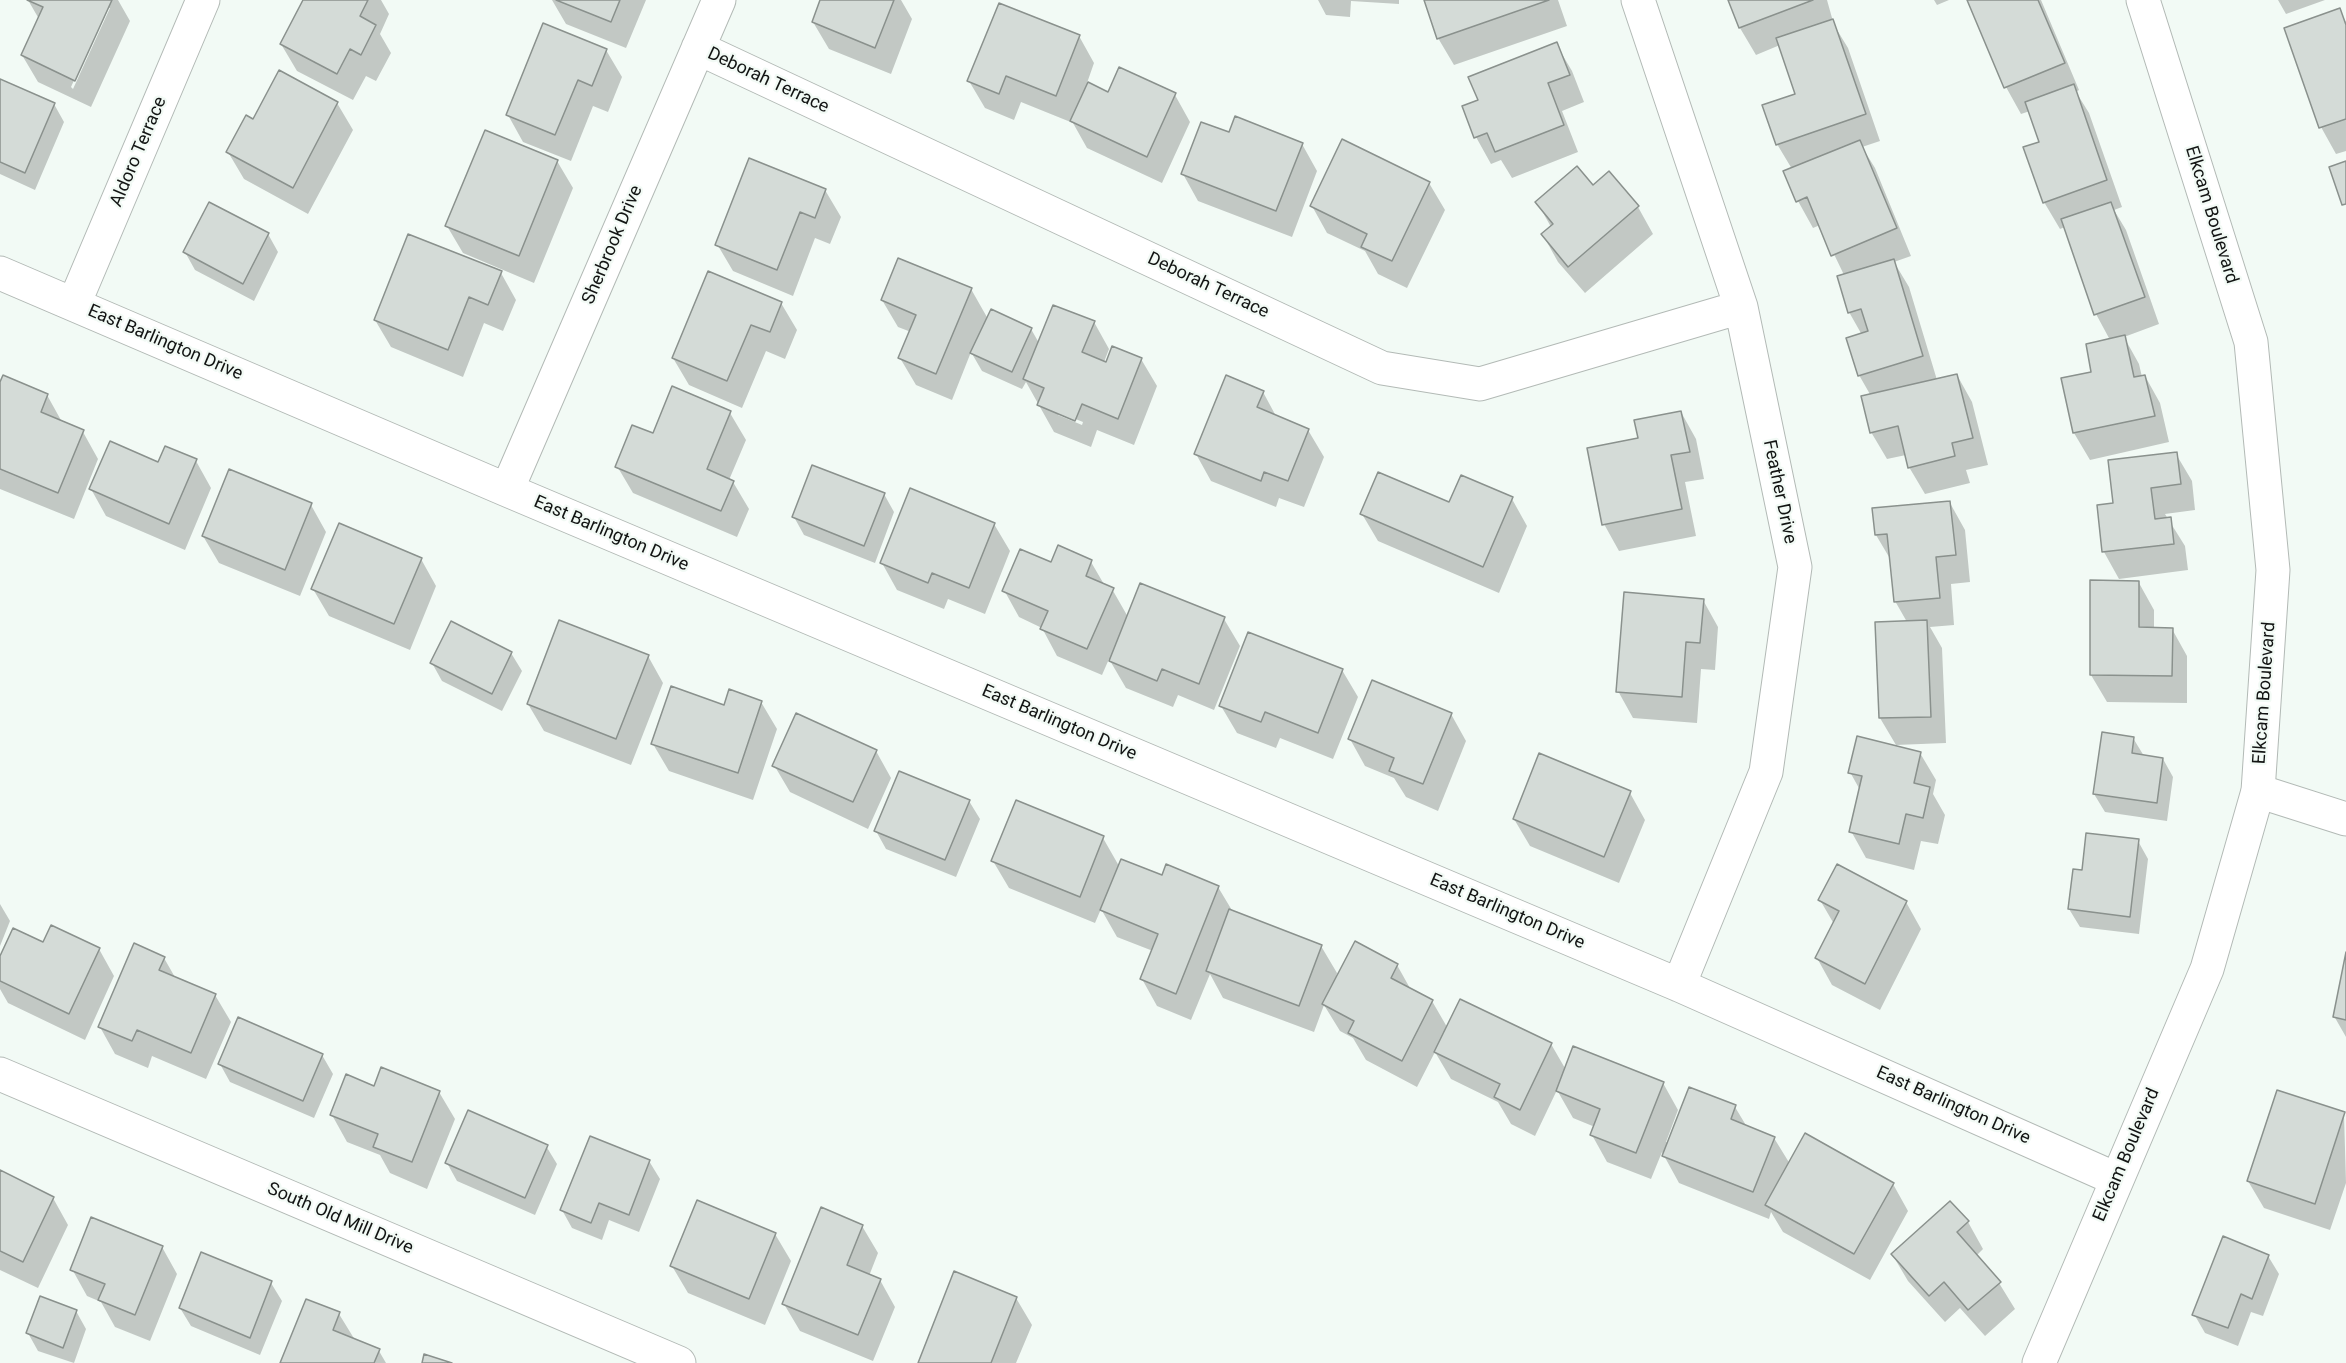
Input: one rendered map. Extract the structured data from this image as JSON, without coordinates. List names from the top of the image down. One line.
{"streets":{"street":["Deborah Terrace","Aldoro Terrace","Elkcam Boulevard","Sherbrook Drive","East Barlington Drive","Feather Drive","South Old Mill Drive"]},"crossings":[["Deborah Terrace","Sherbrook Drive"],["Deborah Terrace","Feather Drive"],["Aldoro Terrace","East Barlington Drive"],["Elkcam Boulevard","East Barlington Drive"],["Sherbrook Drive","East Barlington Drive"],["East Barlington Drive","Feather Drive"]]}
